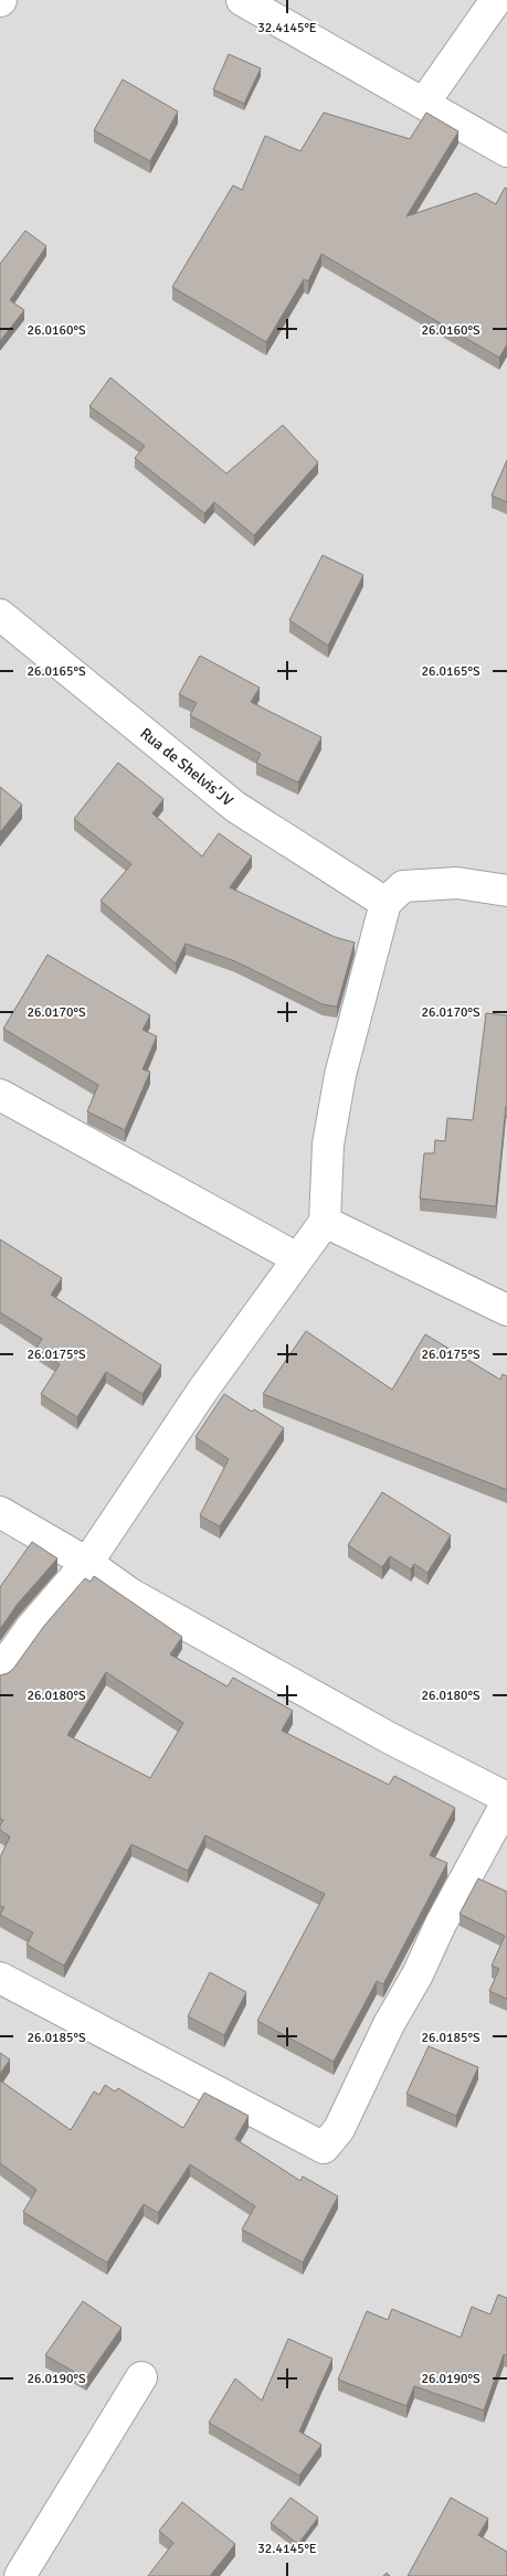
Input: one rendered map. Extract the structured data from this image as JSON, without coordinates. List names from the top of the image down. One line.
{"streets":{"street":["Rua de Shelvis’JV"]},"coordinates":["32.4145°E","26.0160°S","26.0165°S","26.0170°S","26.0175°S","26.0180°S","26.0185°S","26.0190°S"]}
